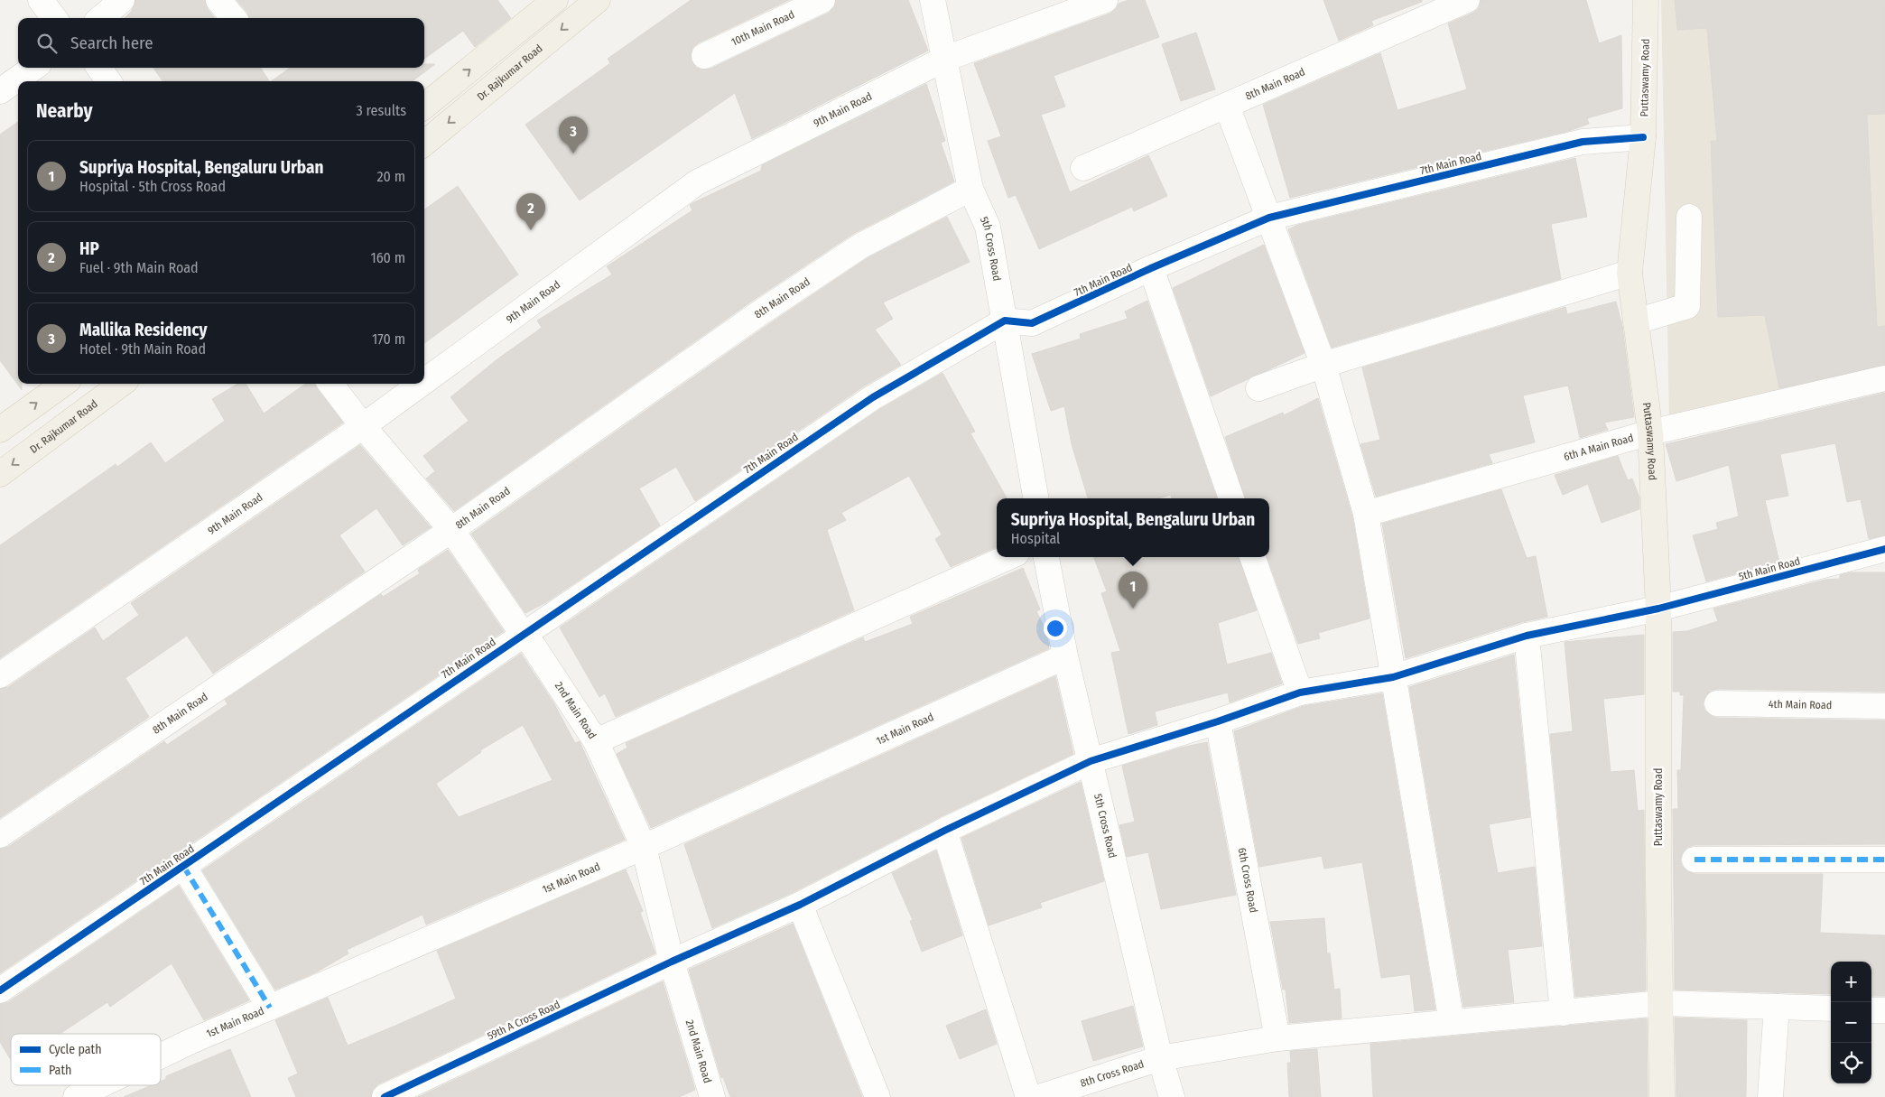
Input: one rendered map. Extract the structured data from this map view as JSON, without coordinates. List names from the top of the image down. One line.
{"streets":{"main road":["Dr. Rajkumar Road","Puttaswamy Road"],"street":["10th Main Road","8th Main Road","9th Main Road","7th Main Road","5th Cross Road","6th A Main Road","5th Main Road","4th Main Road","2nd Main Road","1st Main Road","6th Cross Road","59th A Cross Road","8th Cross Road"]},"crossings":[["Puttaswamy Road","7th Main Road"],["Puttaswamy Road","6th A Main Road"],["Puttaswamy Road","5th Main Road"],["Puttaswamy Road","8th Cross Road"],["8th Main Road","5th Cross Road"],["8th Main Road","2nd Main Road"],["9th Main Road","5th Cross Road"],["9th Main Road","2nd Main Road"],["7th Main Road","5th Cross Road"],["7th Main Road","2nd Main Road"],["5th Cross Road","5th Main Road"],["5th Cross Road","1st Main Road"],["5th Cross Road","59th A Cross Road"],["5th Cross Road","8th Cross Road"],["5th Main Road","6th Cross Road"],["5th Main Road","59th A Cross Road"],["2nd Main Road","1st Main Road"],["2nd Main Road","59th A Cross Road"],["6th Cross Road","8th Cross Road"]],"legend":["Cycle path","Path"],"page":{"search":"Search here","heading":["Nearby","3 results"],"pins":["3","2","1"],"list":[{"mark":"1","name":"Supriya Hospital, Bengaluru Urban","note":"Hospital · 5th Cross Road","value":"20 m"},{"mark":"2","name":"HP","note":"Fuel · 9th Main Road","value":"160 m"},{"mark":"3","name":"Mallika Residency","note":"Hotel · 9th Main Road","value":"170 m"}],"popup":["Supriya Hospital, Bengaluru Urban","Hospital"],"map_buttons":["+","−"]}}
